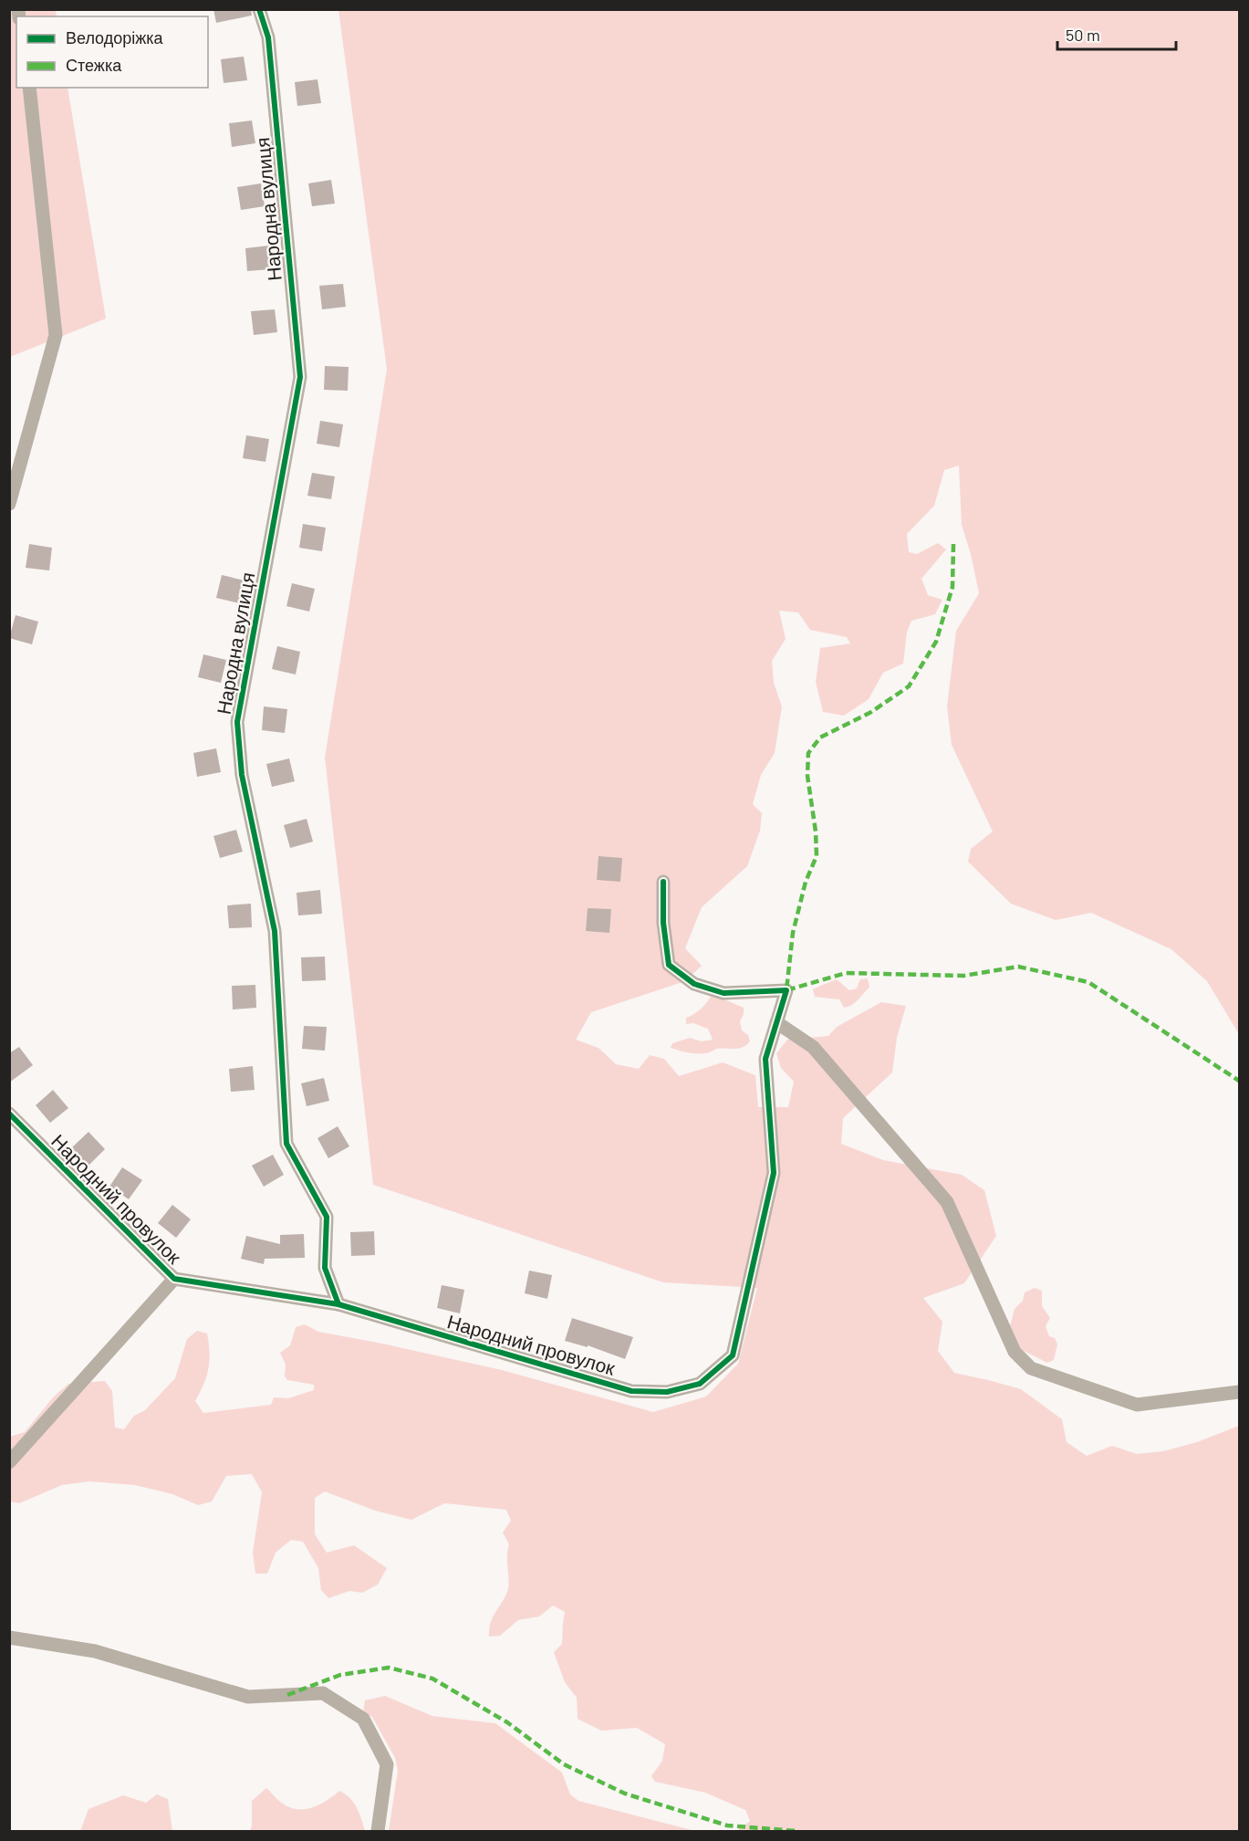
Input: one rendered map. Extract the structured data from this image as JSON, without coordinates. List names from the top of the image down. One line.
{"streets":{"street":["Народна вулиця","Народний провулок"]},"crossings":[["Народна вулиця","Народний провулок"]],"legend":["Велодоріжка","Стежка"],"scale_bar":"50 m"}
